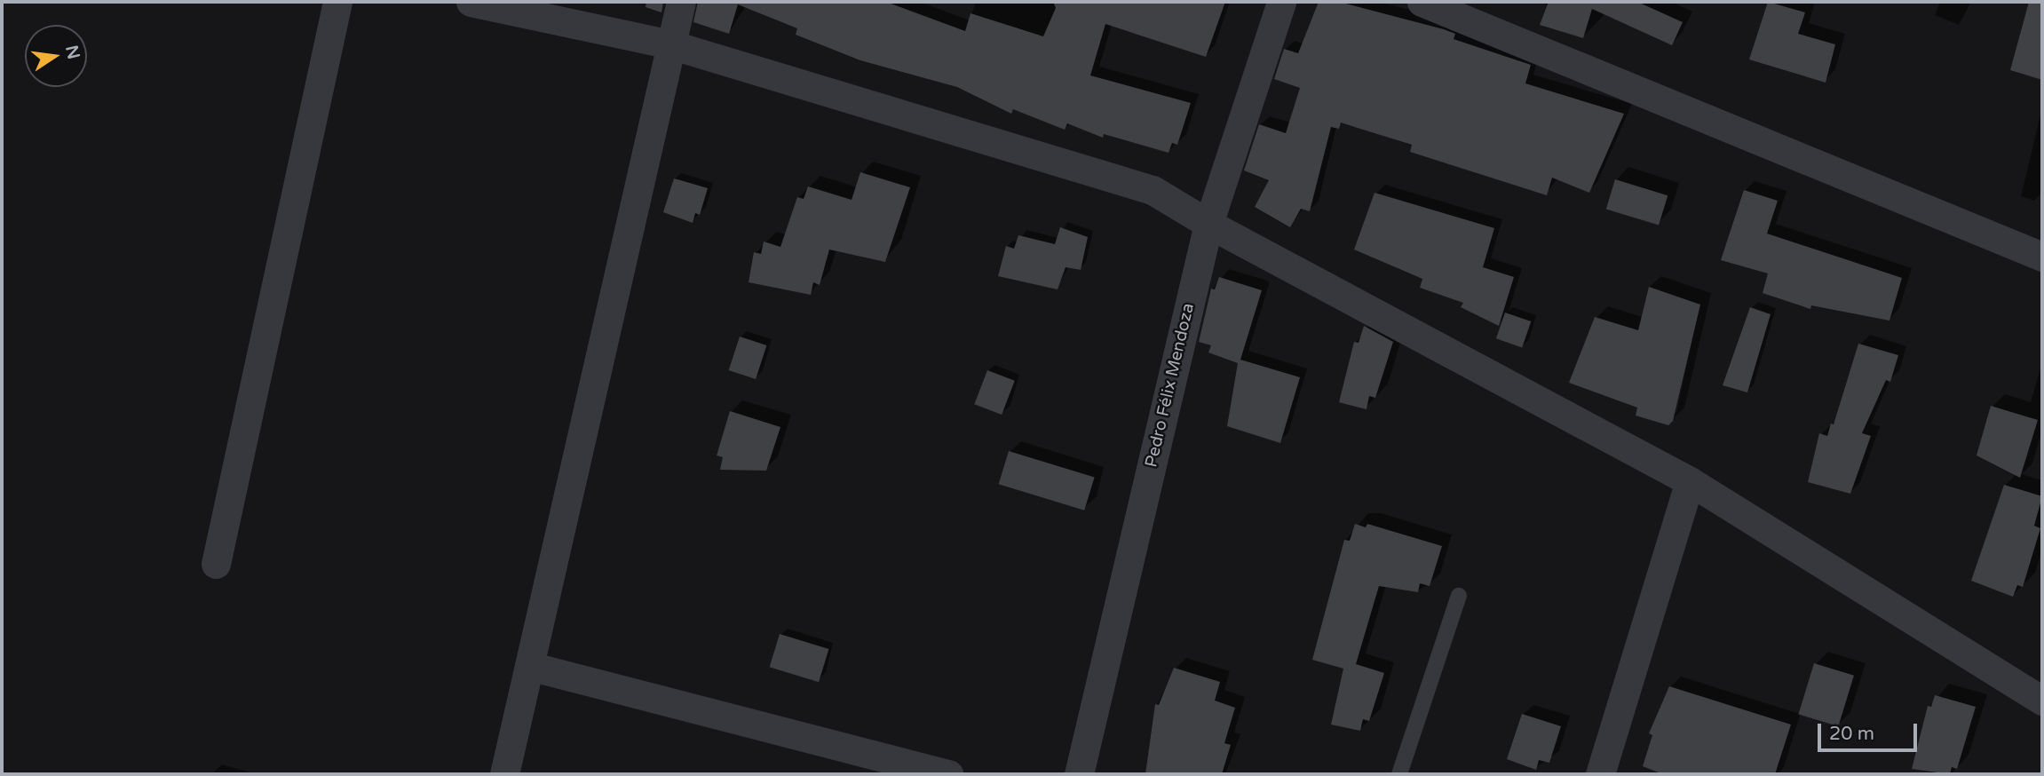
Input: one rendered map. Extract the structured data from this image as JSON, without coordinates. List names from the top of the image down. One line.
{"streets":{"street":["Pedro Félix Mendoza"]},"scale_bar":"20 m","north":"right"}
